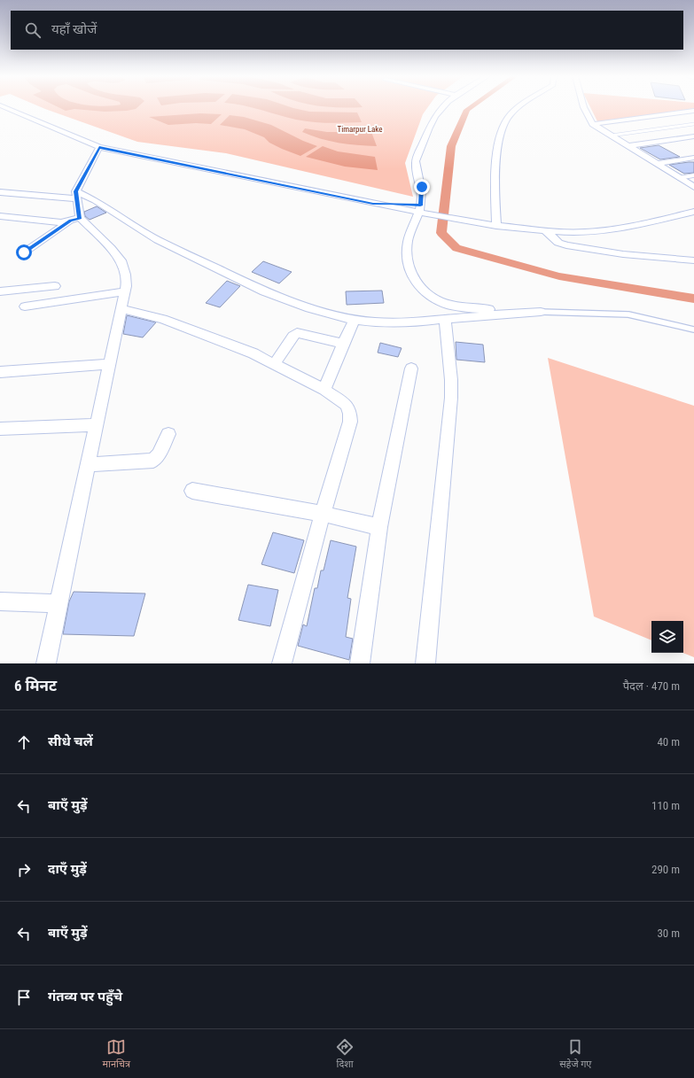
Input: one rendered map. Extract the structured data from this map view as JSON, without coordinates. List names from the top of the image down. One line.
{"parks":["Timarpur Lake"],"page":{"search":"यहाँ खोजें","heading":["6 मिनट","पैदल · 470 m"],"list":[["सीधे चलें","40 m"],["बाएँ मुड़ें","110 m"],["दाएँ मुड़ें","290 m"],["बाएँ मुड़ें","30 m"],"गंतव्य पर पहुँचे"],"nav":["मानचित्र","दिशा","सहेजे गए"]}}
